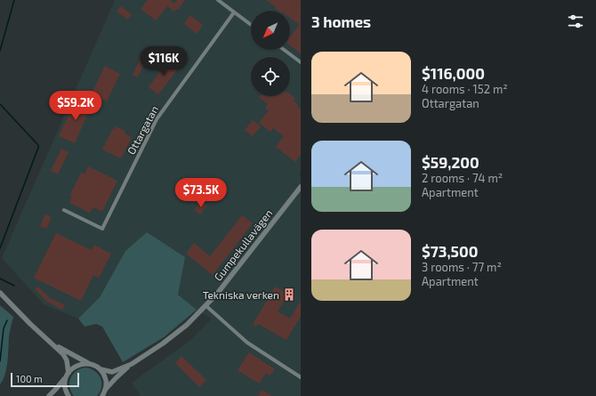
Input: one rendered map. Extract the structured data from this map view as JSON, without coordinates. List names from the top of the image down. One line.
{"streets":{"street":["Ottargatan","Gumpekullavägen"]},"places":{"building":["Tekniska verken"]},"scale_bar":"100 m","north":"bottom left","page":{"heading":"3 homes","list":[{"name":"$116,000","note":"4 rooms · 152 m² · Ottargatan"},{"name":"$59,200","note":"2 rooms · 74 m² · Apartment"},{"name":"$73,500","note":"3 rooms · 77 m² · Apartment"}],"price":["$116K","$59.2K","$73.5K"],"scale":"100 m"}}
